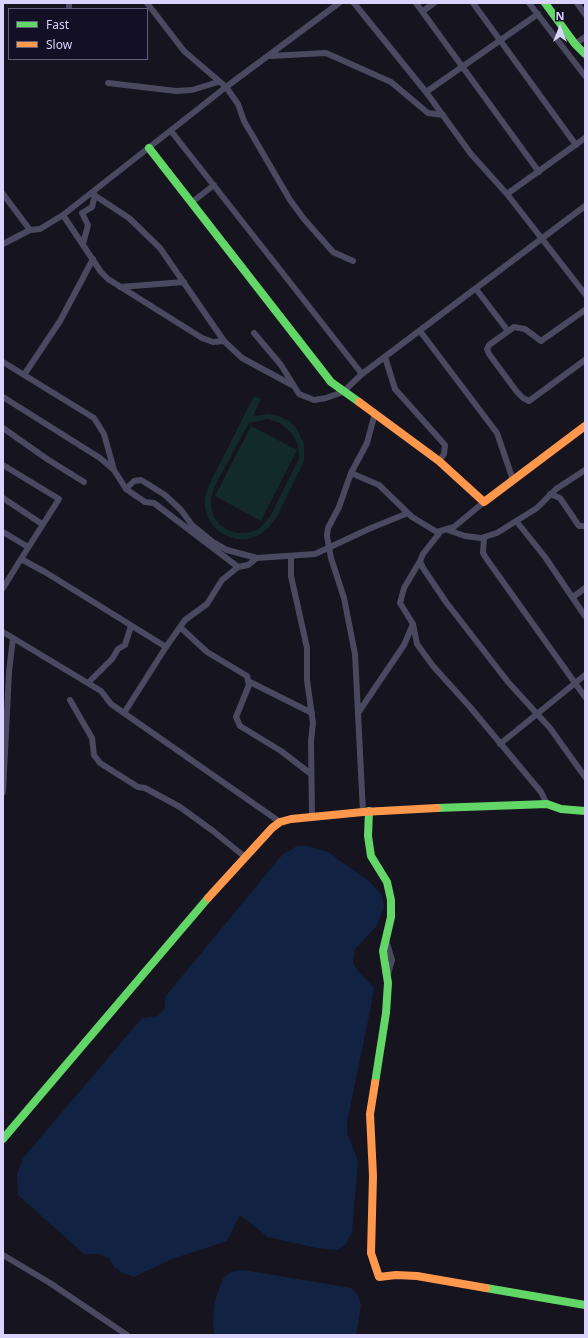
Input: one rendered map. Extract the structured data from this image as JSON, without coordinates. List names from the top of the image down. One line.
{"legend":["Fast","Slow"],"north":"top"}
